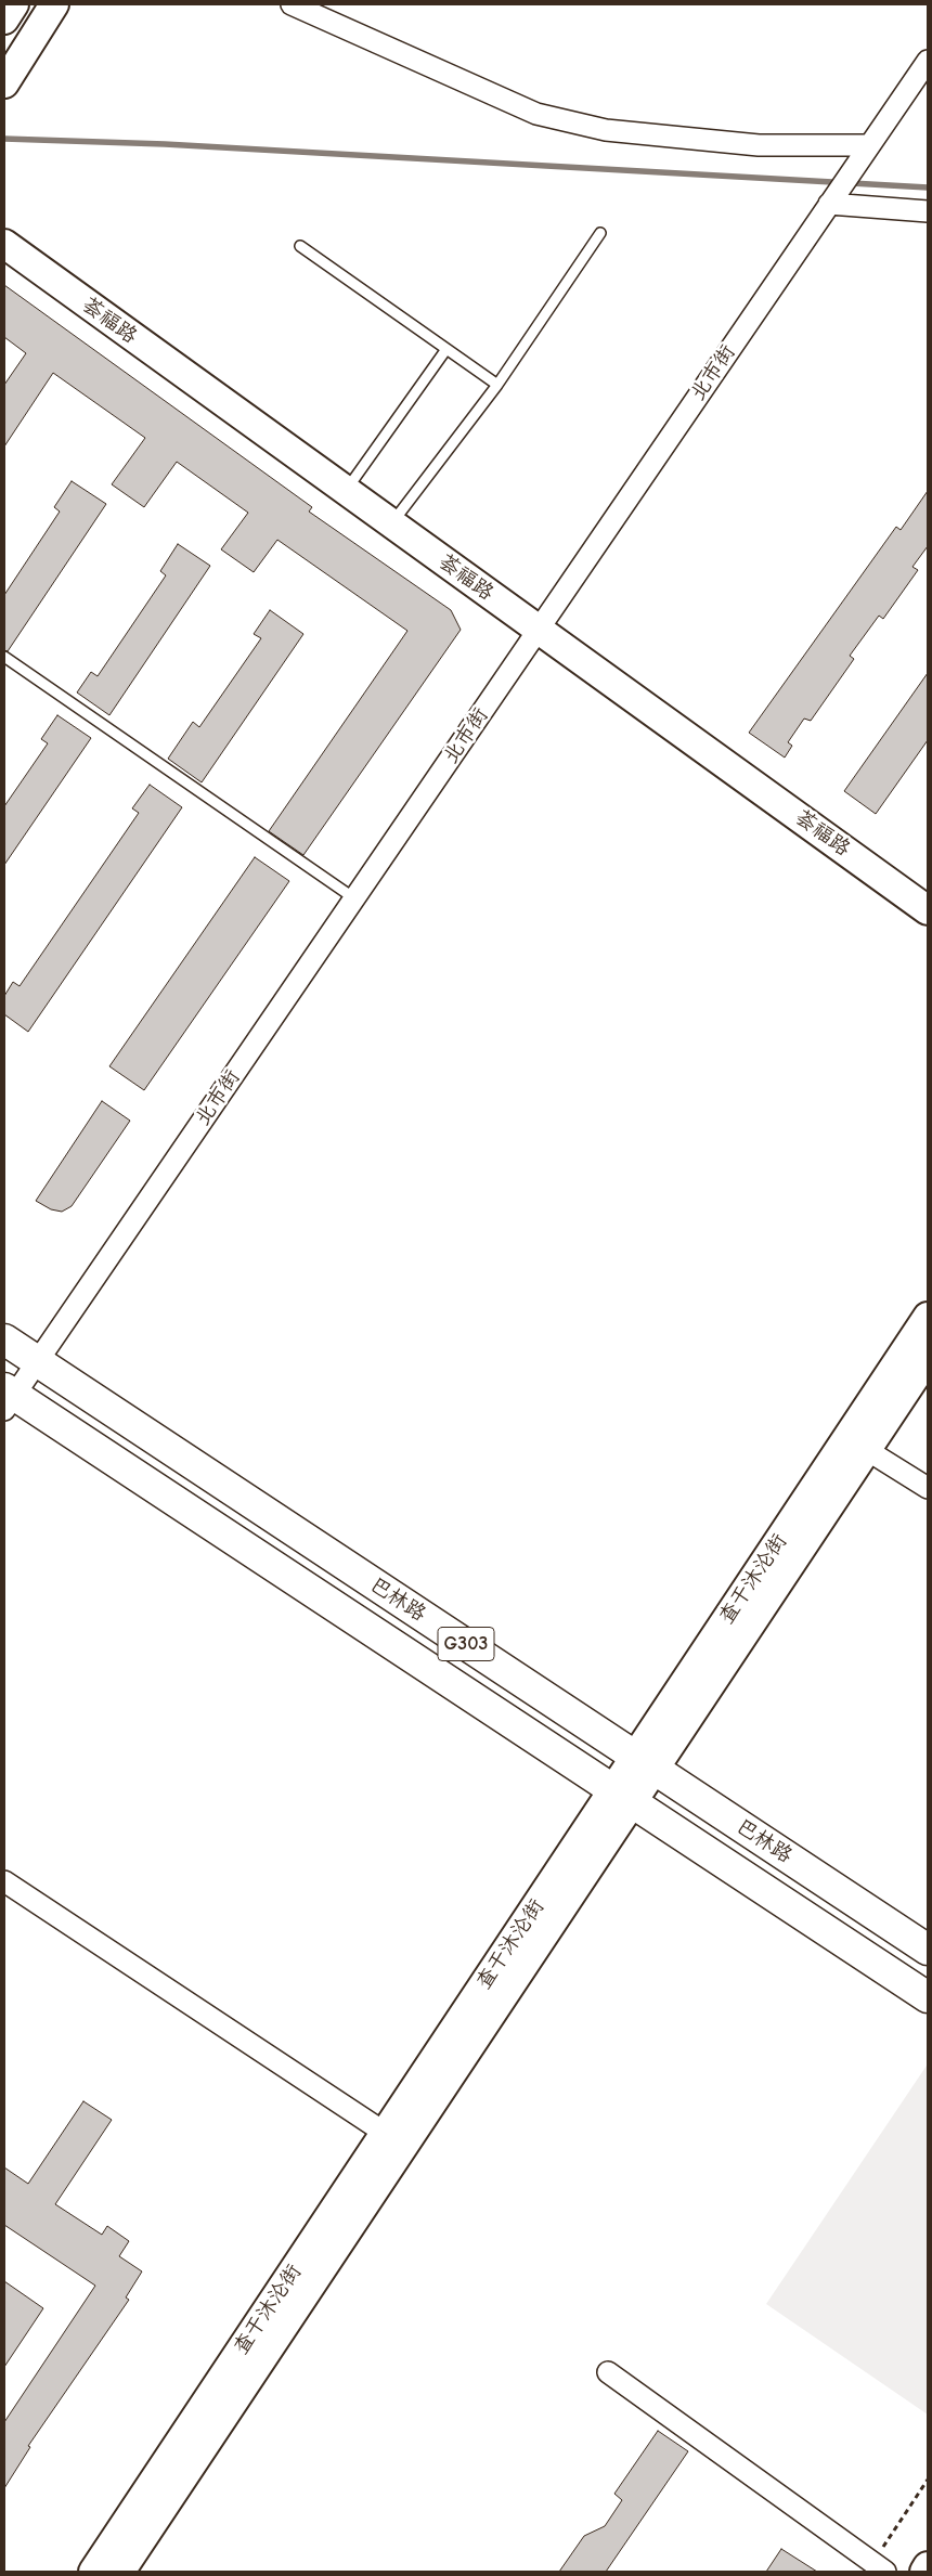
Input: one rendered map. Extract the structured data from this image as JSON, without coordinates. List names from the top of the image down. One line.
{"streets":{"main road":["巴林路","G303"],"street":["荟福路","北市街","查干沐沦街"]},"crossings":[["荟福路","北市街"],["北市街","巴林路"],["查干沐沦街","巴林路"]]}
